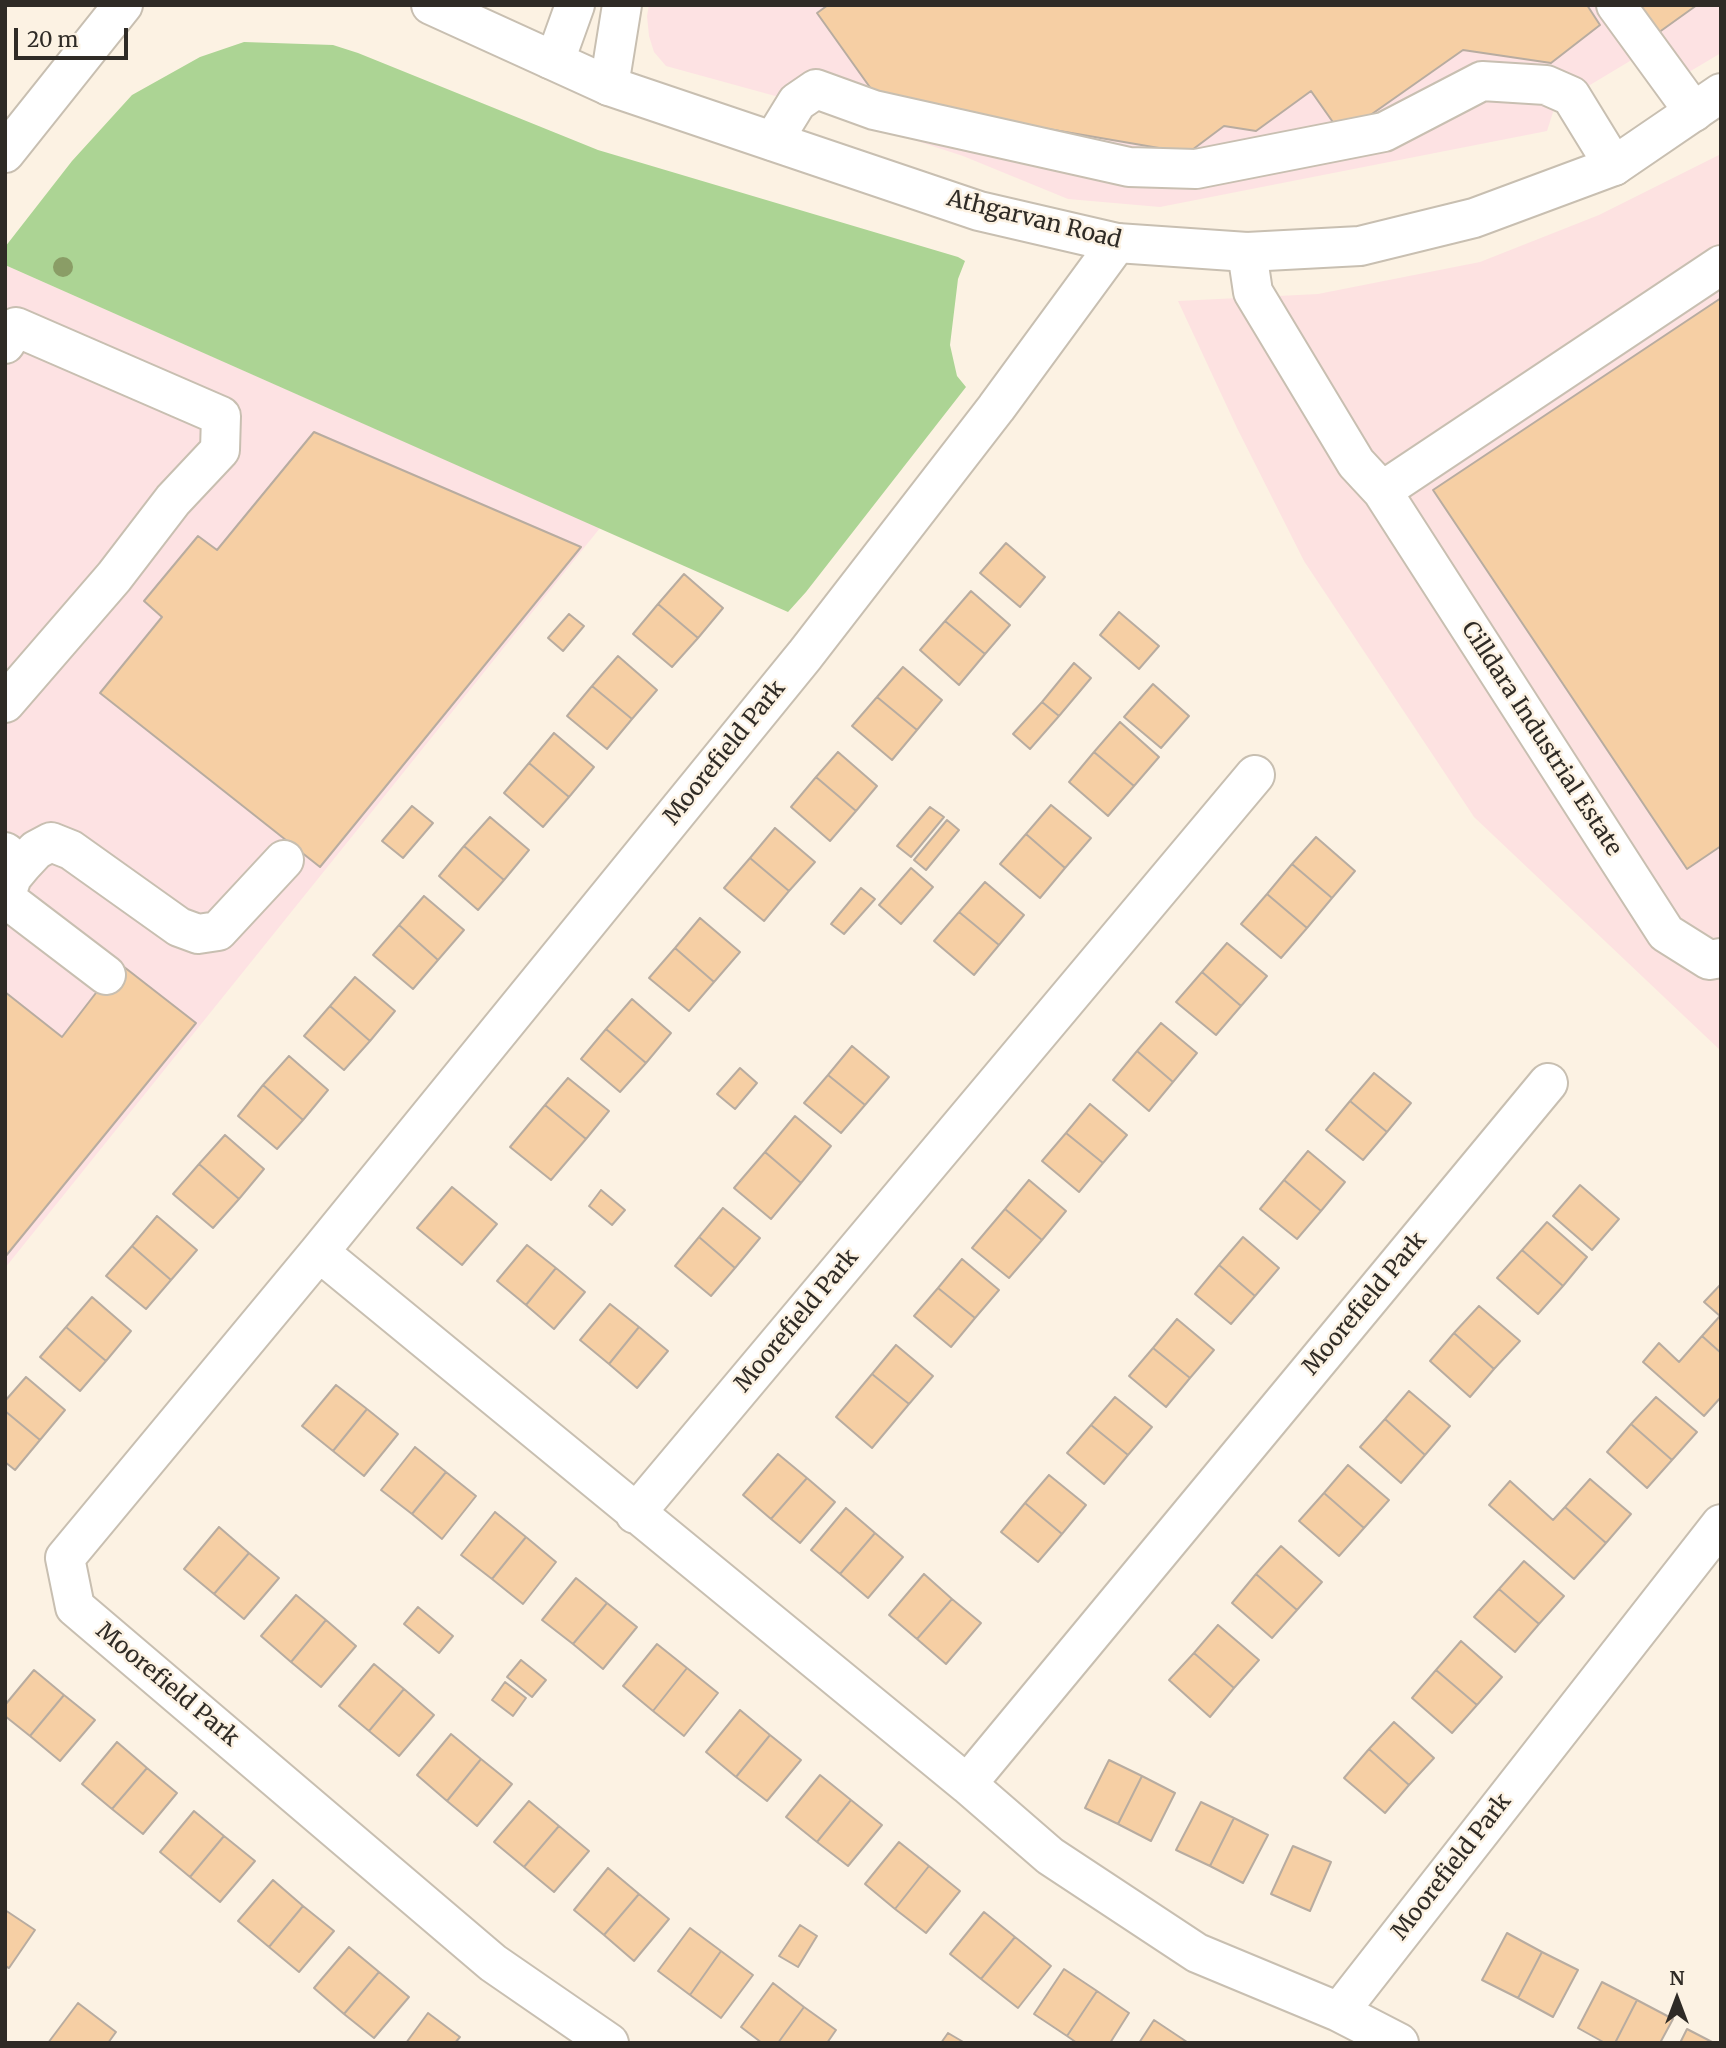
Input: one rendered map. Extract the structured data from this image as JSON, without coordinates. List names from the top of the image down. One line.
{"streets":{"street":["Athgarvan Road","Cilldara Industrial Estate","Moorefield Park"]},"crossings":[["Athgarvan Road","Cilldara Industrial Estate"],["Athgarvan Road","Moorefield Park"]],"scale_bar":"20 m","north":"top"}
